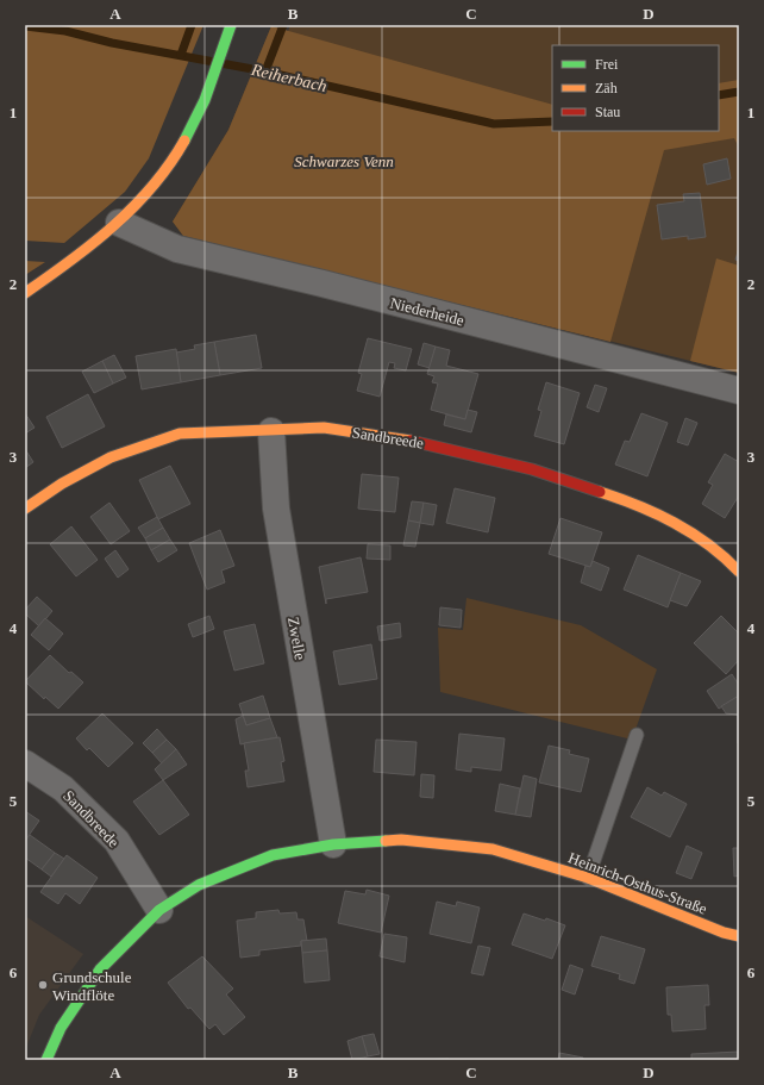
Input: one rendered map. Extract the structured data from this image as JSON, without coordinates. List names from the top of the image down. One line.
{"streets":{"street":["Niederheide","Sandbreede","Zwelle","Heinrich-Osthus-Straße"]},"crossings":[["Sandbreede","Zwelle"],["Sandbreede","Heinrich-Osthus-Straße"],["Zwelle","Heinrich-Osthus-Straße"]],"water":["Reiherbach"],"parks":["Schwarzes Venn"],"places":["Grundschule Windflöte"],"legend":["Frei","Zäh","Stau"],"grid":{"columns":["A","B","C","D"],"rows":["1","2","3","4","5","6"]}}
